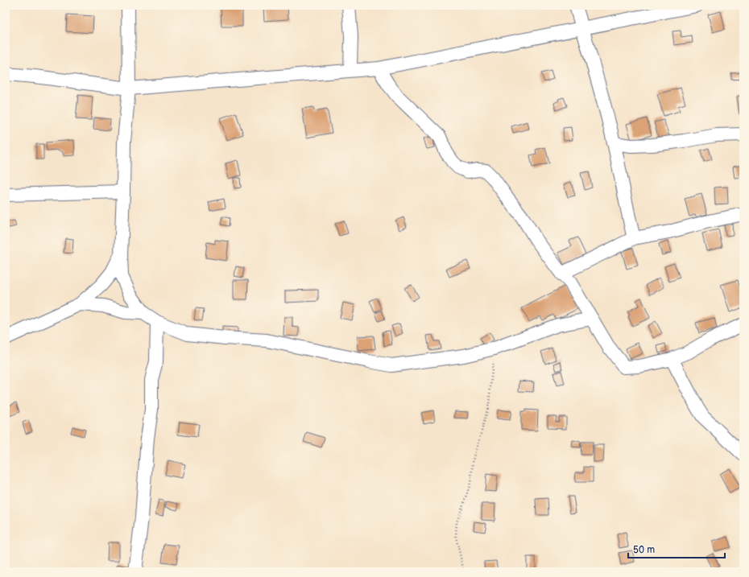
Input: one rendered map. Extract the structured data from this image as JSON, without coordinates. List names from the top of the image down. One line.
{"scale_bar":"50 m"}
